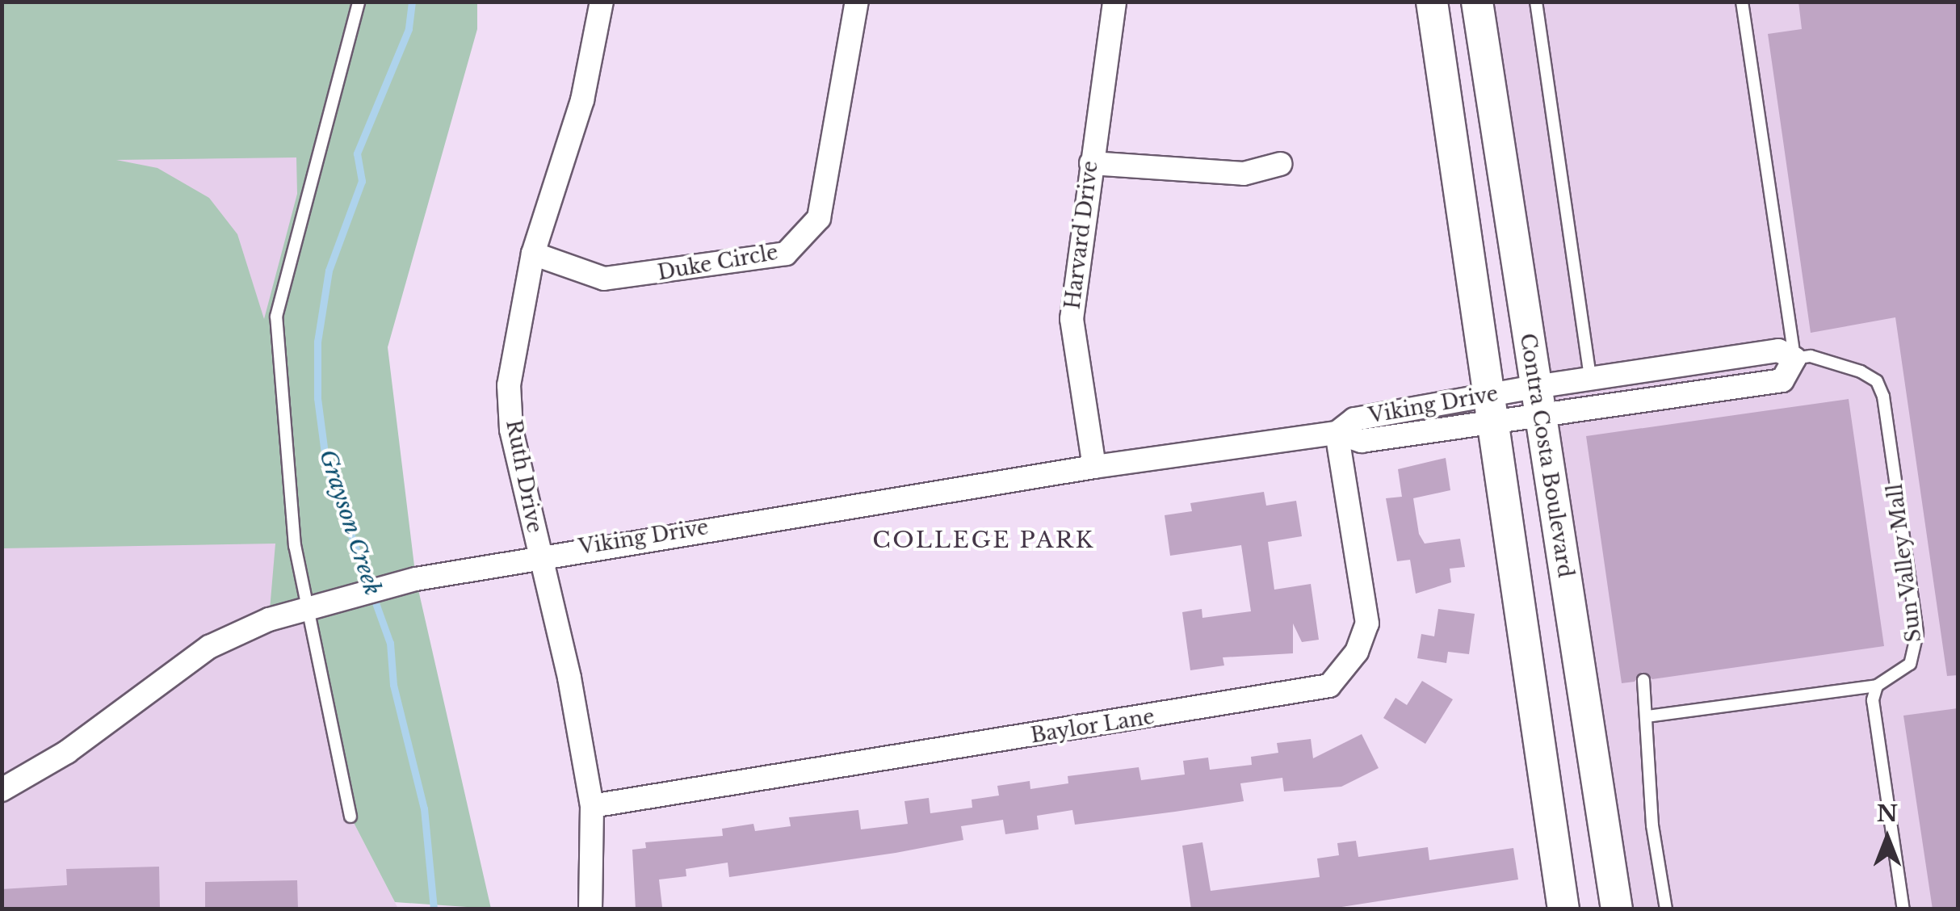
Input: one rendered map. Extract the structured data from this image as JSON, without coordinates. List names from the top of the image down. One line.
{"streets":{"main road":["Contra Costa Boulevard"],"street":["Harvard Drive","Duke Circle","Viking Drive","Ruth Drive","Sun Valley Mall","Baylor Lane"]},"crossings":[["Harvard Drive","Viking Drive"],["Duke Circle","Ruth Drive"],["Viking Drive","Contra Costa Boulevard"],["Viking Drive","Ruth Drive"],["Viking Drive","Sun Valley Mall"],["Viking Drive","Baylor Lane"],["Contra Costa Boulevard","Sun Valley Mall"],["Ruth Drive","Baylor Lane"]],"districts":["COLLEGE PARK"],"water":["Grayson Creek"],"north":"top"}
